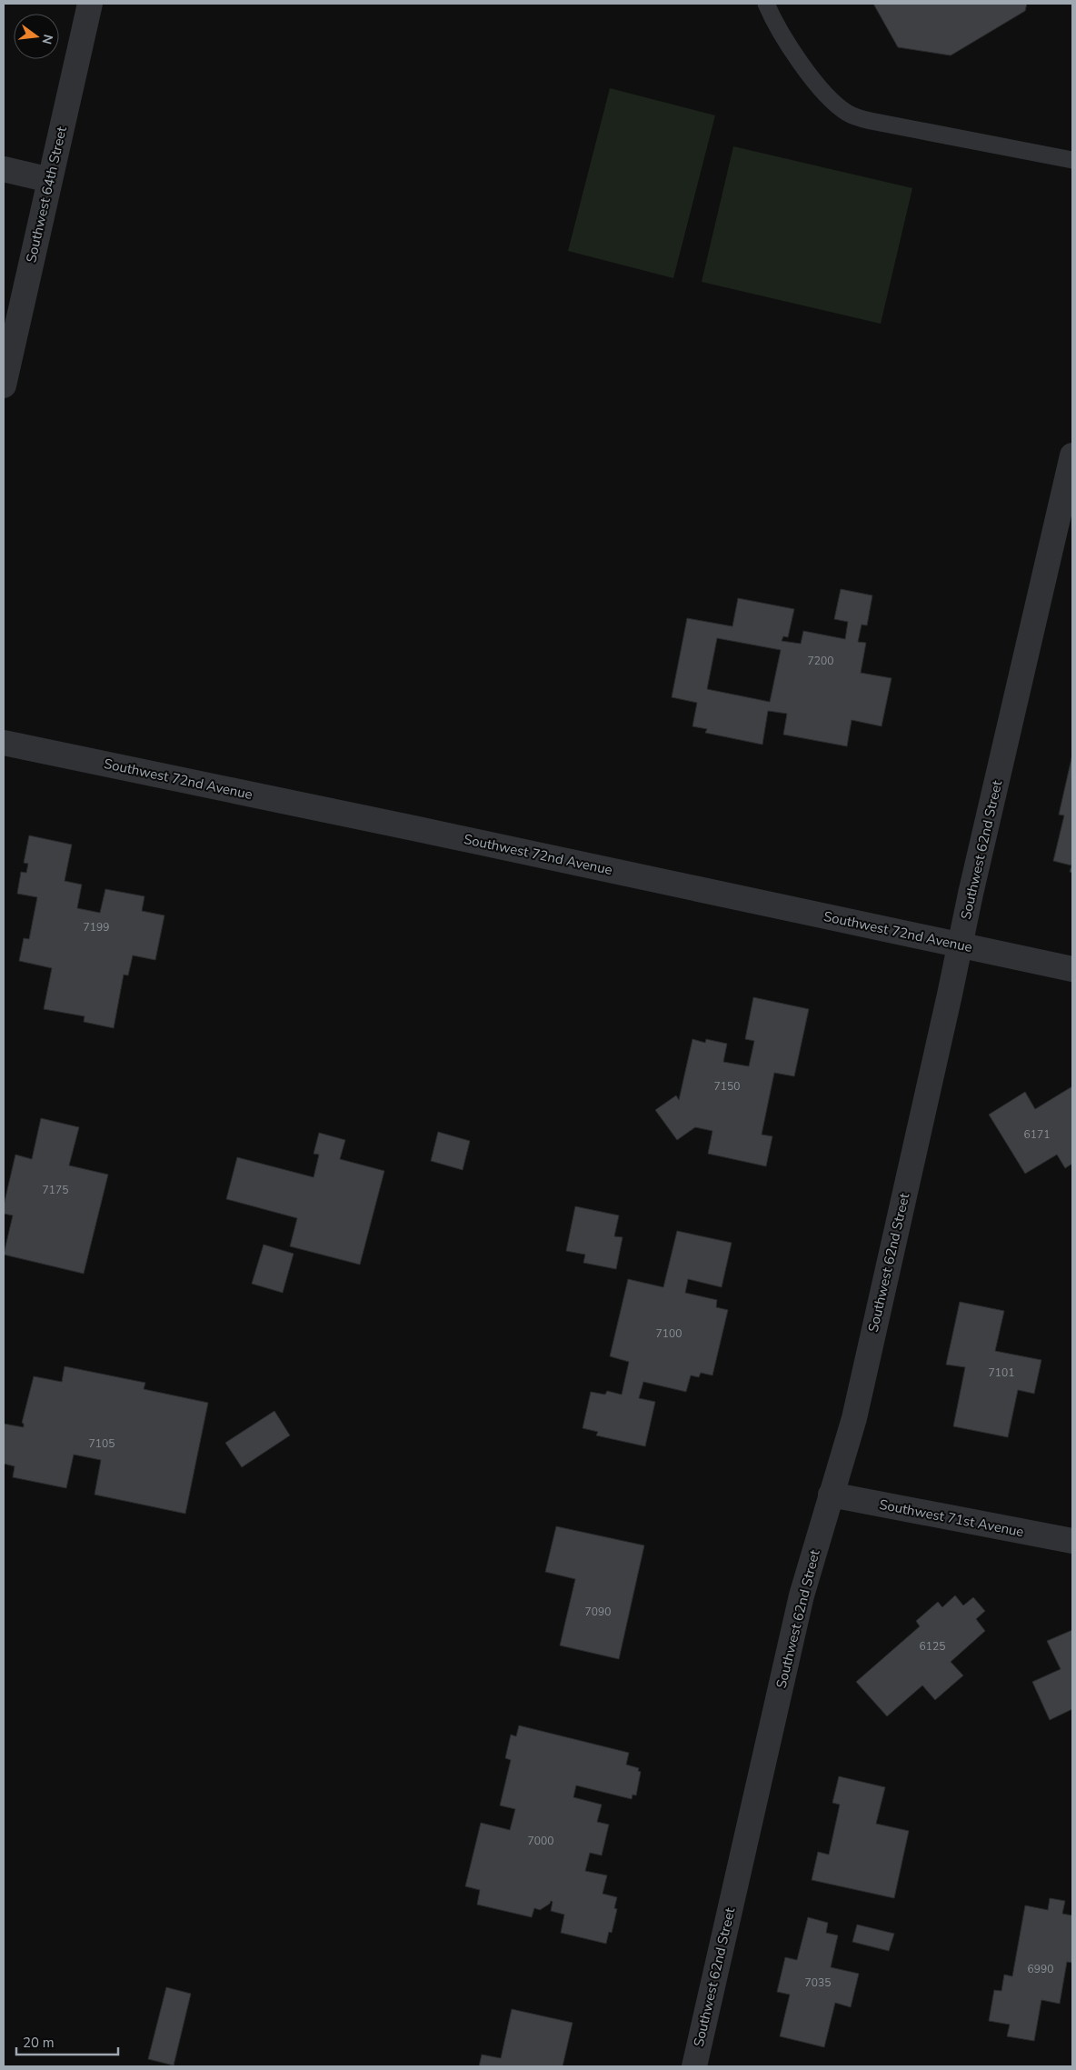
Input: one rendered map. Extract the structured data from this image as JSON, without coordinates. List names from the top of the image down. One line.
{"streets":{"street":["Southwest 64th Street","Southwest 72nd Avenue","Southwest 62nd Street","Southwest 71st Avenue"]},"crossings":[["Southwest 72nd Avenue","Southwest 62nd Street"],["Southwest 62nd Street","Southwest 71st Avenue"]],"house_numbers":["7200","7199","7150","6171","7175","7100","7101","7105","7090","6125","7000","6990","7035"],"scale_bar":"20 m","north":"right"}
